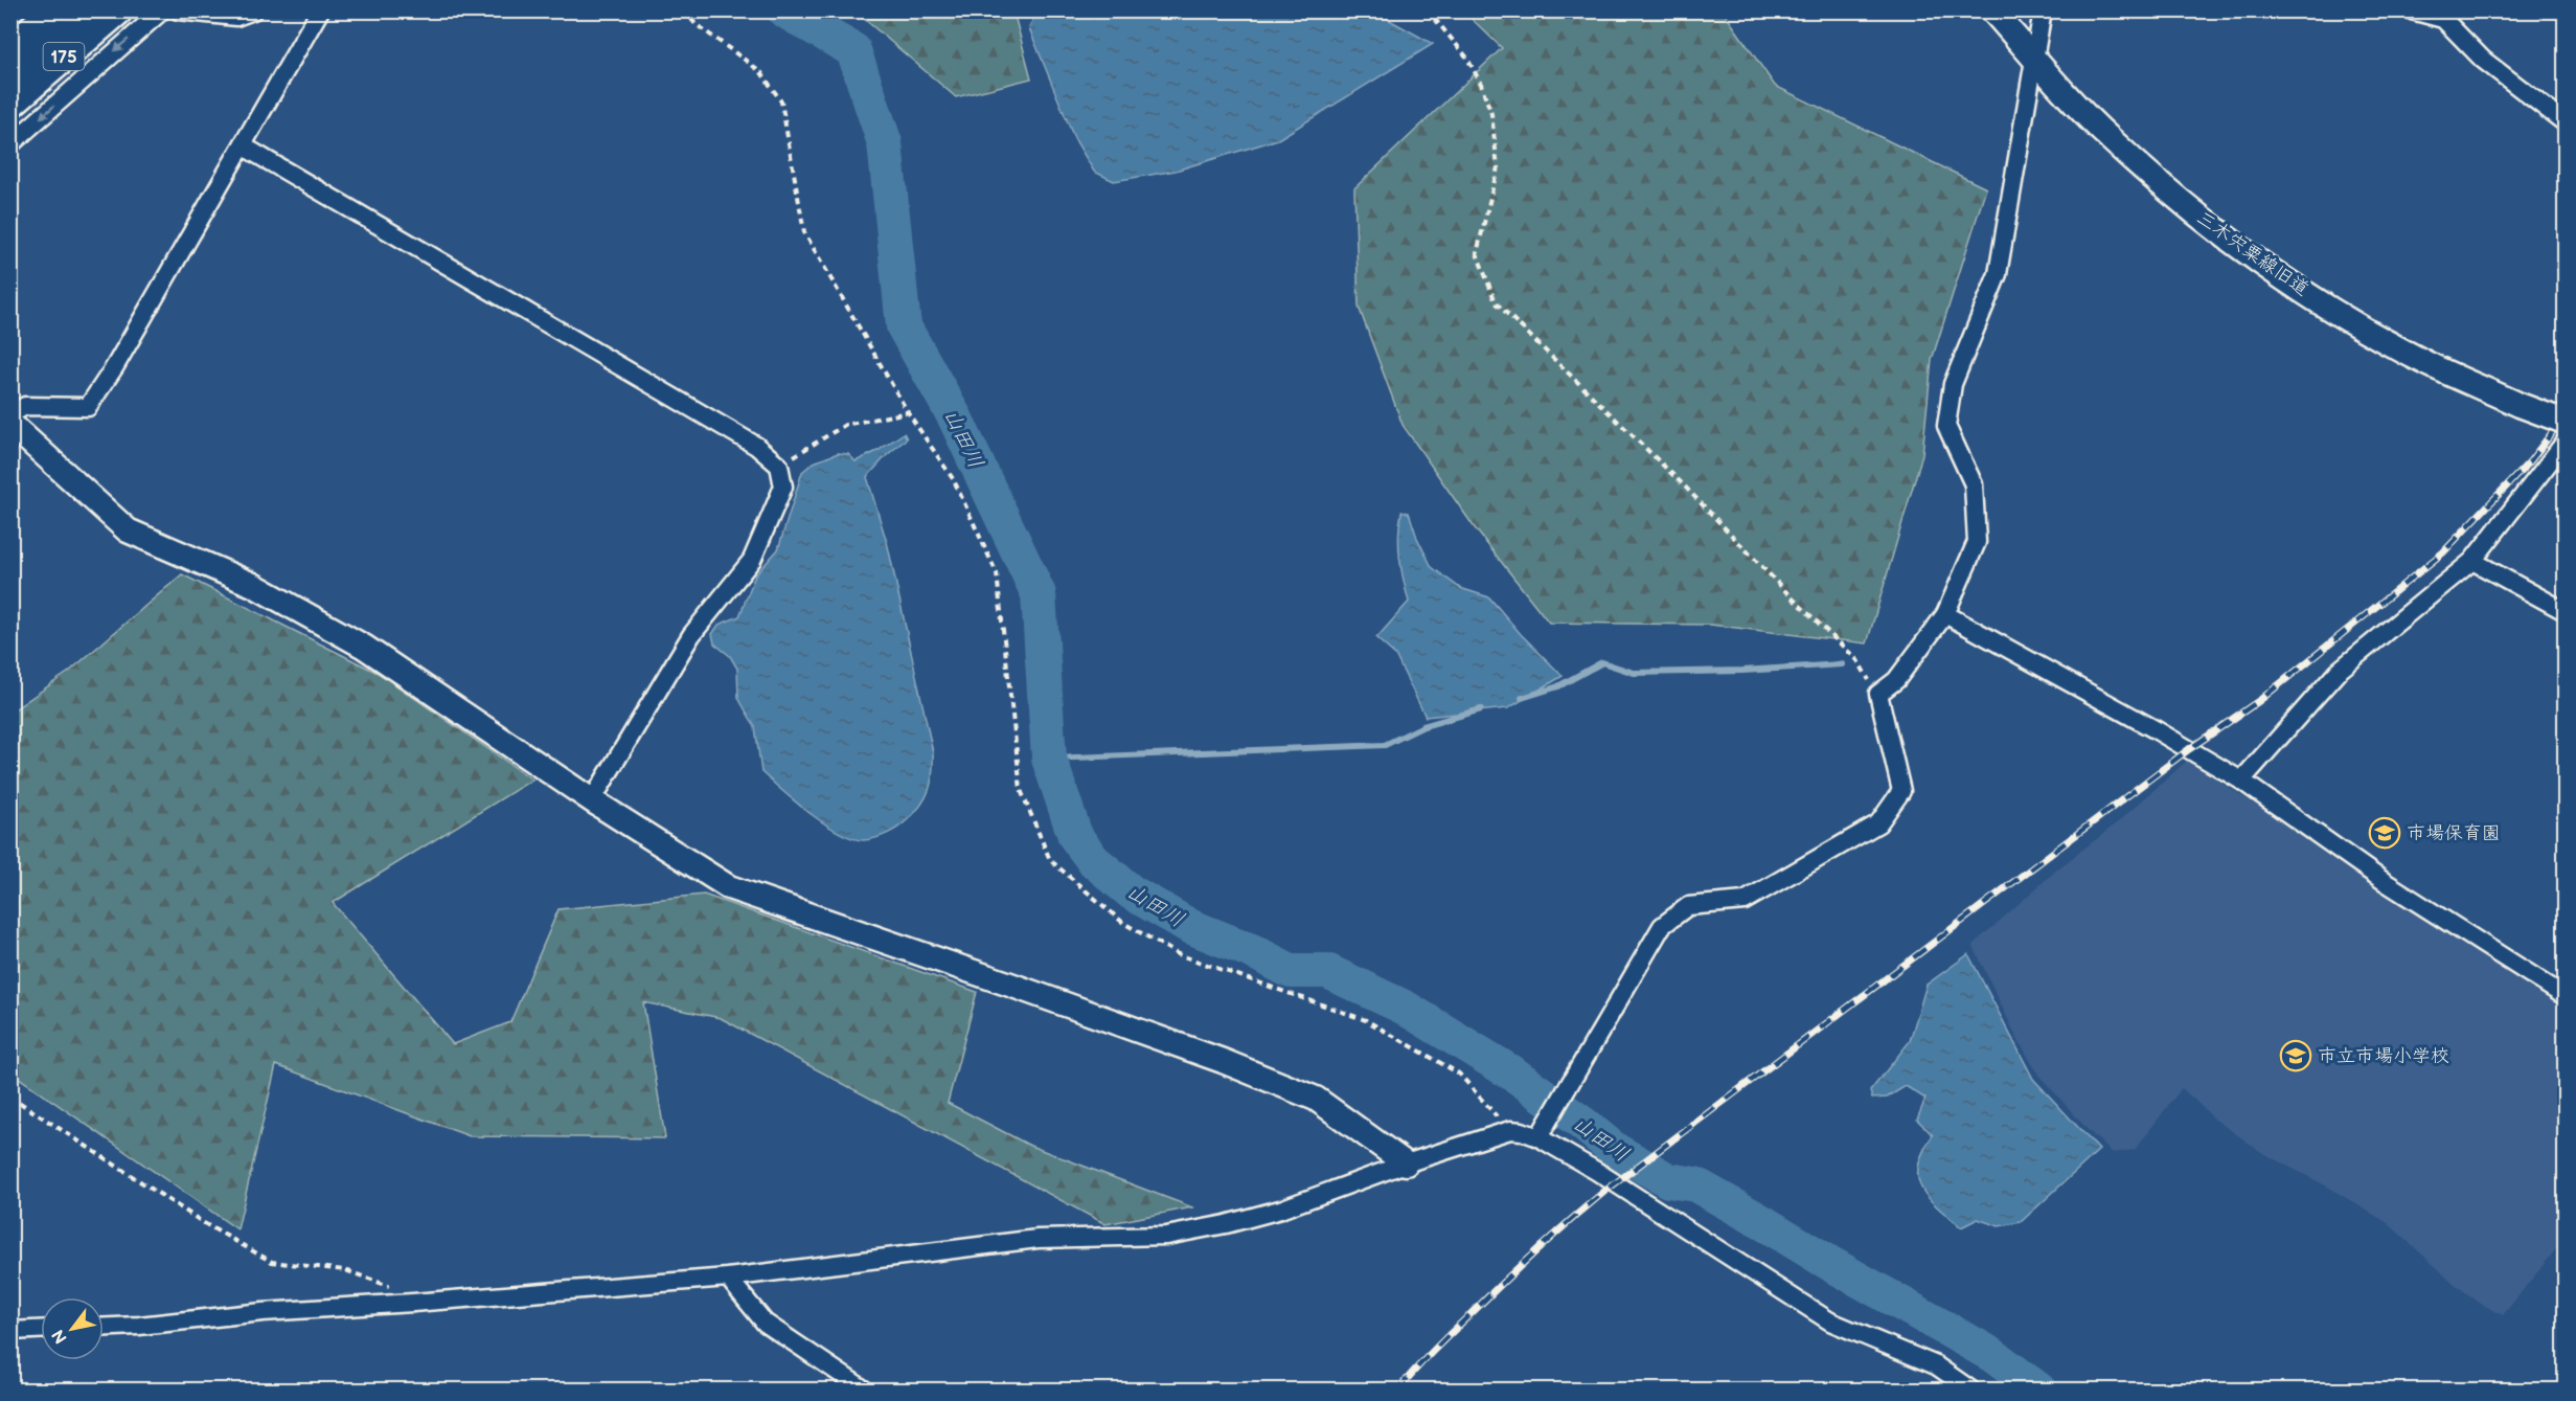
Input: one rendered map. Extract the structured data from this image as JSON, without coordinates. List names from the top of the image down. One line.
{"streets":{"highway":["175"],"street":["三木宍粟線旧道"]},"water":["山田川"],"places":{"school or university":["市場保育園","市立市場小学校"]},"north":"bottom left"}
